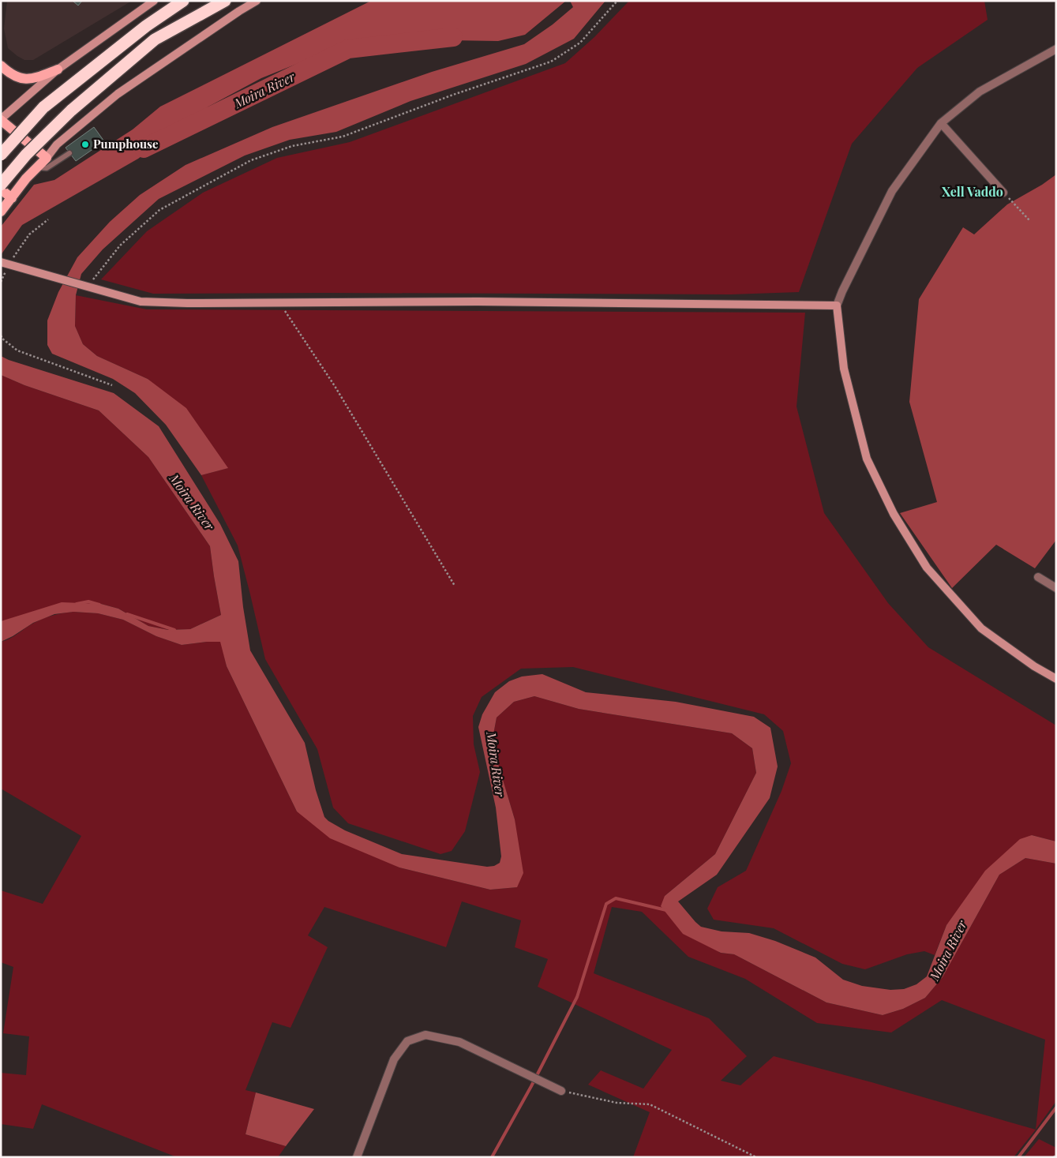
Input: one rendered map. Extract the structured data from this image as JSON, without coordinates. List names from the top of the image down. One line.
{"districts":["Xell Vaddo"],"water":["Moira River"],"places":["Pumphouse"]}
